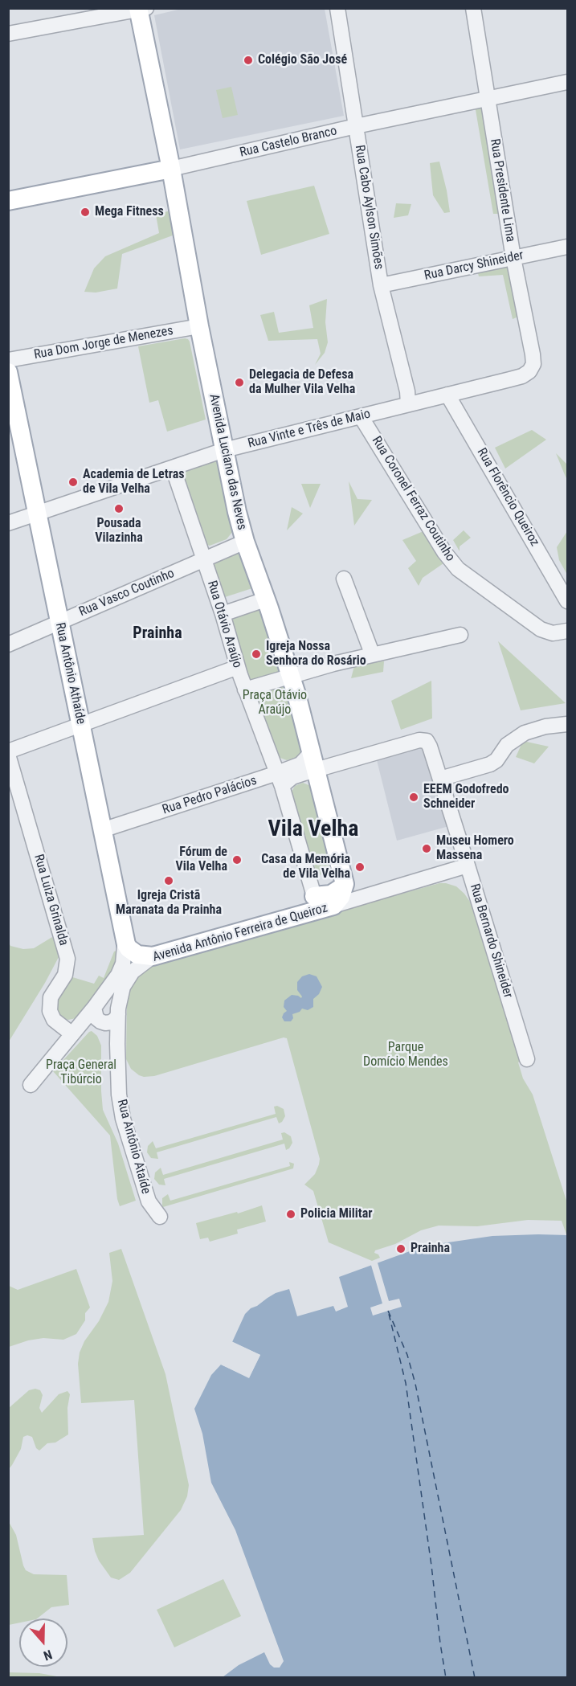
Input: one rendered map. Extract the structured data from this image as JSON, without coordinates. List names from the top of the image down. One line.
{"streets":{"main road":["Rua Castelo Branco","Avenida Luciano das Neves","Rua Antônio Athaíde","Avenida Antônio Ferreira de Queiroz"],"street":["Rua Presidente Lima","Rua Cabo Aylson Simões","Rua Darcy Shineider","Rua Dom Jorge de Menezes","Rua Vinte e Três de Maio","Rua Florêncio Queiroz","Rua Coronel Ferraz Coutinho","Rua Vasco Coutinho","Rua Otávio Araújo","Rua Pedro Palácios","Rua Luiza Grinalda","Rua Bernardo Shineider","Rua Antônio Ataíde"]},"crossings":[["Rua Castelo Branco","Rua Presidente Lima"],["Rua Castelo Branco","Rua Cabo Aylson Simões"],["Rua Castelo Branco","Avenida Luciano das Neves"],["Rua Presidente Lima","Rua Darcy Shineider"],["Rua Presidente Lima","Rua Vinte e Três de Maio"],["Rua Cabo Aylson Simões","Rua Darcy Shineider"],["Rua Cabo Aylson Simões","Rua Vinte e Três de Maio"],["Rua Dom Jorge de Menezes","Avenida Luciano das Neves"],["Rua Vinte e Três de Maio","Avenida Luciano das Neves"],["Rua Vinte e Três de Maio","Rua Florêncio Queiroz"],["Rua Vinte e Três de Maio","Rua Coronel Ferraz Coutinho"],["Rua Vinte e Três de Maio","Rua Otávio Araújo"],["Rua Vinte e Três de Maio","Rua Antônio Athaíde"],["Avenida Luciano das Neves","Rua Vasco Coutinho"],["Avenida Luciano das Neves","Rua Pedro Palácios"],["Avenida Luciano das Neves","Avenida Antônio Ferreira de Queiroz"],["Rua Vasco Coutinho","Rua Otávio Araújo"],["Rua Vasco Coutinho","Rua Antônio Athaíde"],["Rua Otávio Araújo","Rua Pedro Palácios"],["Rua Antônio Athaíde","Rua Pedro Palácios"],["Rua Pedro Palácios","Rua Bernardo Shineider"],["Avenida Antônio Ferreira de Queiroz","Rua Bernardo Shineider"],["Avenida Antônio Ferreira de Queiroz","Rua Antônio Ataíde"]],"districts":["Prainha","Vila Velha"],"parks":["Praça Otávio Araújo","Parque Domício Mendes","Praça General Tibúrcio"],"places":["Colégio São José","Mega Fitness","Delegacia de Defesa da Mulher Vila Velha","Academia de Letras de Vila Velha","Pousada Vilazinha","Igreja Nossa Senhora do Rosário","EEEM Godofredo Schneider","Museu Homero Massena","Fórum de Vila Velha","Casa da Memória de Vila Velha","Igreja Cristã Maranata da Prainha","Policia Militar","Prainha"],"north":"bottom"}
